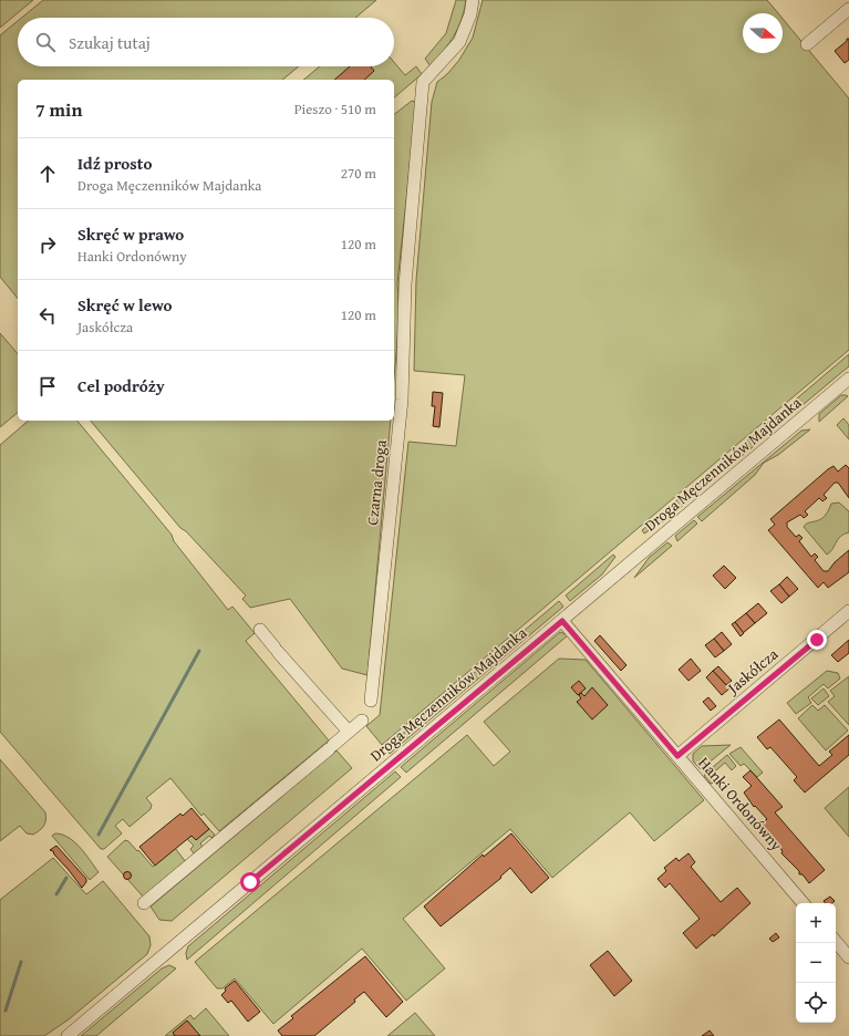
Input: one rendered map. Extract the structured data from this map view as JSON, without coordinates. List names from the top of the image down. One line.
{"streets":{"street":["Droga Męczenników Majdanka","Czarna droga","Jaskółcza","Hanki Ordonówny"]},"crossings":[["Droga Męczenników Majdanka","Hanki Ordonówny"],["Jaskółcza","Hanki Ordonówny"]],"north":"right","page":{"search":"Szukaj tutaj","heading":["7 min","Pieszo · 510 m"],"list":[["Idź prosto","Droga Męczenników Majdanka","270 m"],["Skręć w prawo","Hanki Ordonówny","120 m"],["Skręć w lewo","Jaskółcza","120 m"],"Cel podróży"],"map_buttons":["+","−"]}}
